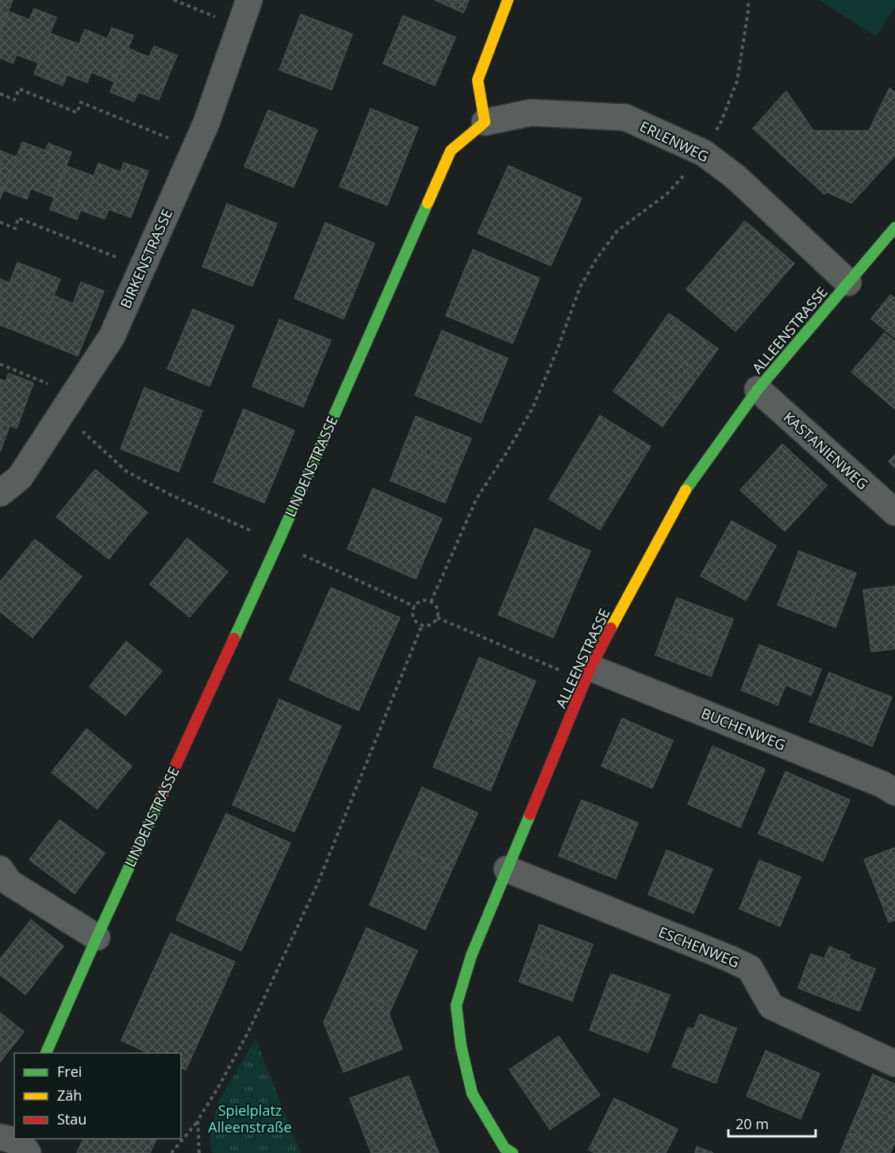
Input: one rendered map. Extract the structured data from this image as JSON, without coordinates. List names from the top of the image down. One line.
{"streets":{"street":["ERLENWEG","BIRKENSTRASSE","ALLEENSTRASSE","KASTANIENWEG","LINDENSTRASSE","BUCHENWEG","ESCHENWEG"]},"crossings":[["ERLENWEG","ALLEENSTRASSE"],["ERLENWEG","LINDENSTRASSE"],["ALLEENSTRASSE","KASTANIENWEG"],["ALLEENSTRASSE","BUCHENWEG"],["ALLEENSTRASSE","ESCHENWEG"]],"parks":["Spielplatz Alleenstraße"],"legend":["Frei","Zäh","Stau"],"scale_bar":"20 m"}
